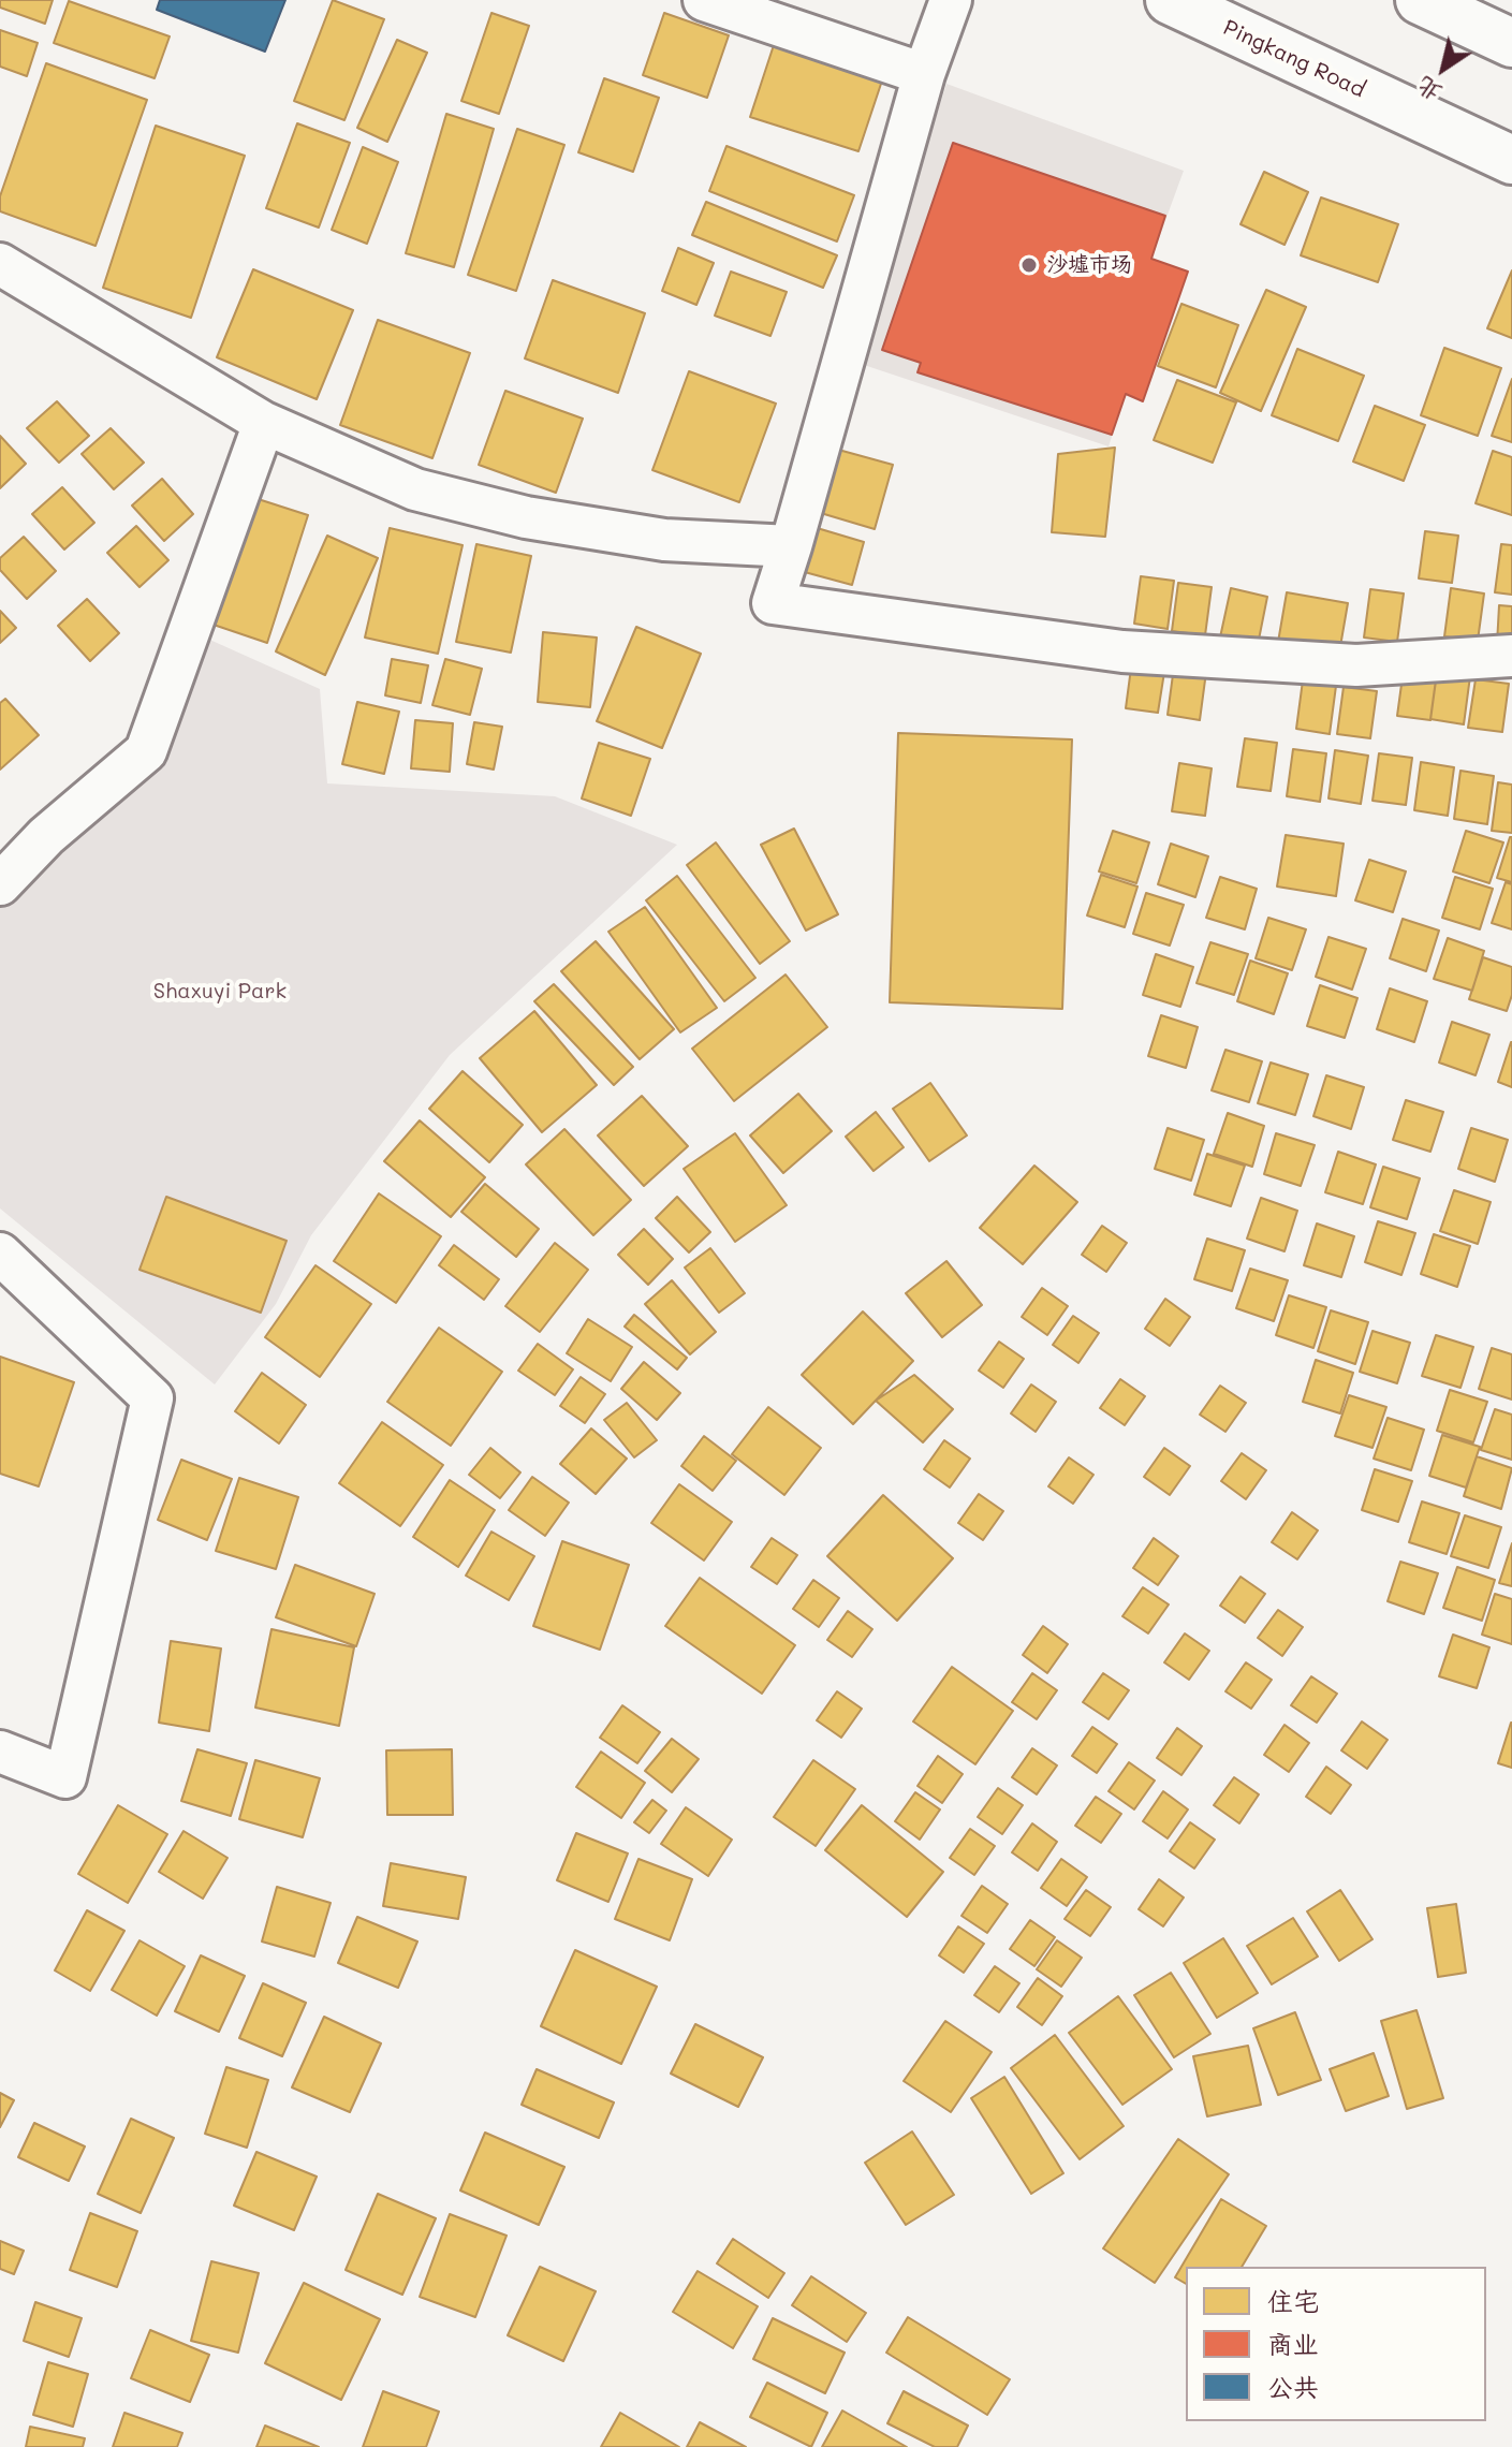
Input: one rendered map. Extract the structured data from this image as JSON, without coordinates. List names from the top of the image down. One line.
{"streets":{"main road":["Pingkang Road"]},"parks":["Shaxuyi Park"],"places":["沙墟市场"],"legend":["住宅","商业","公共"],"north":"bottom left"}
